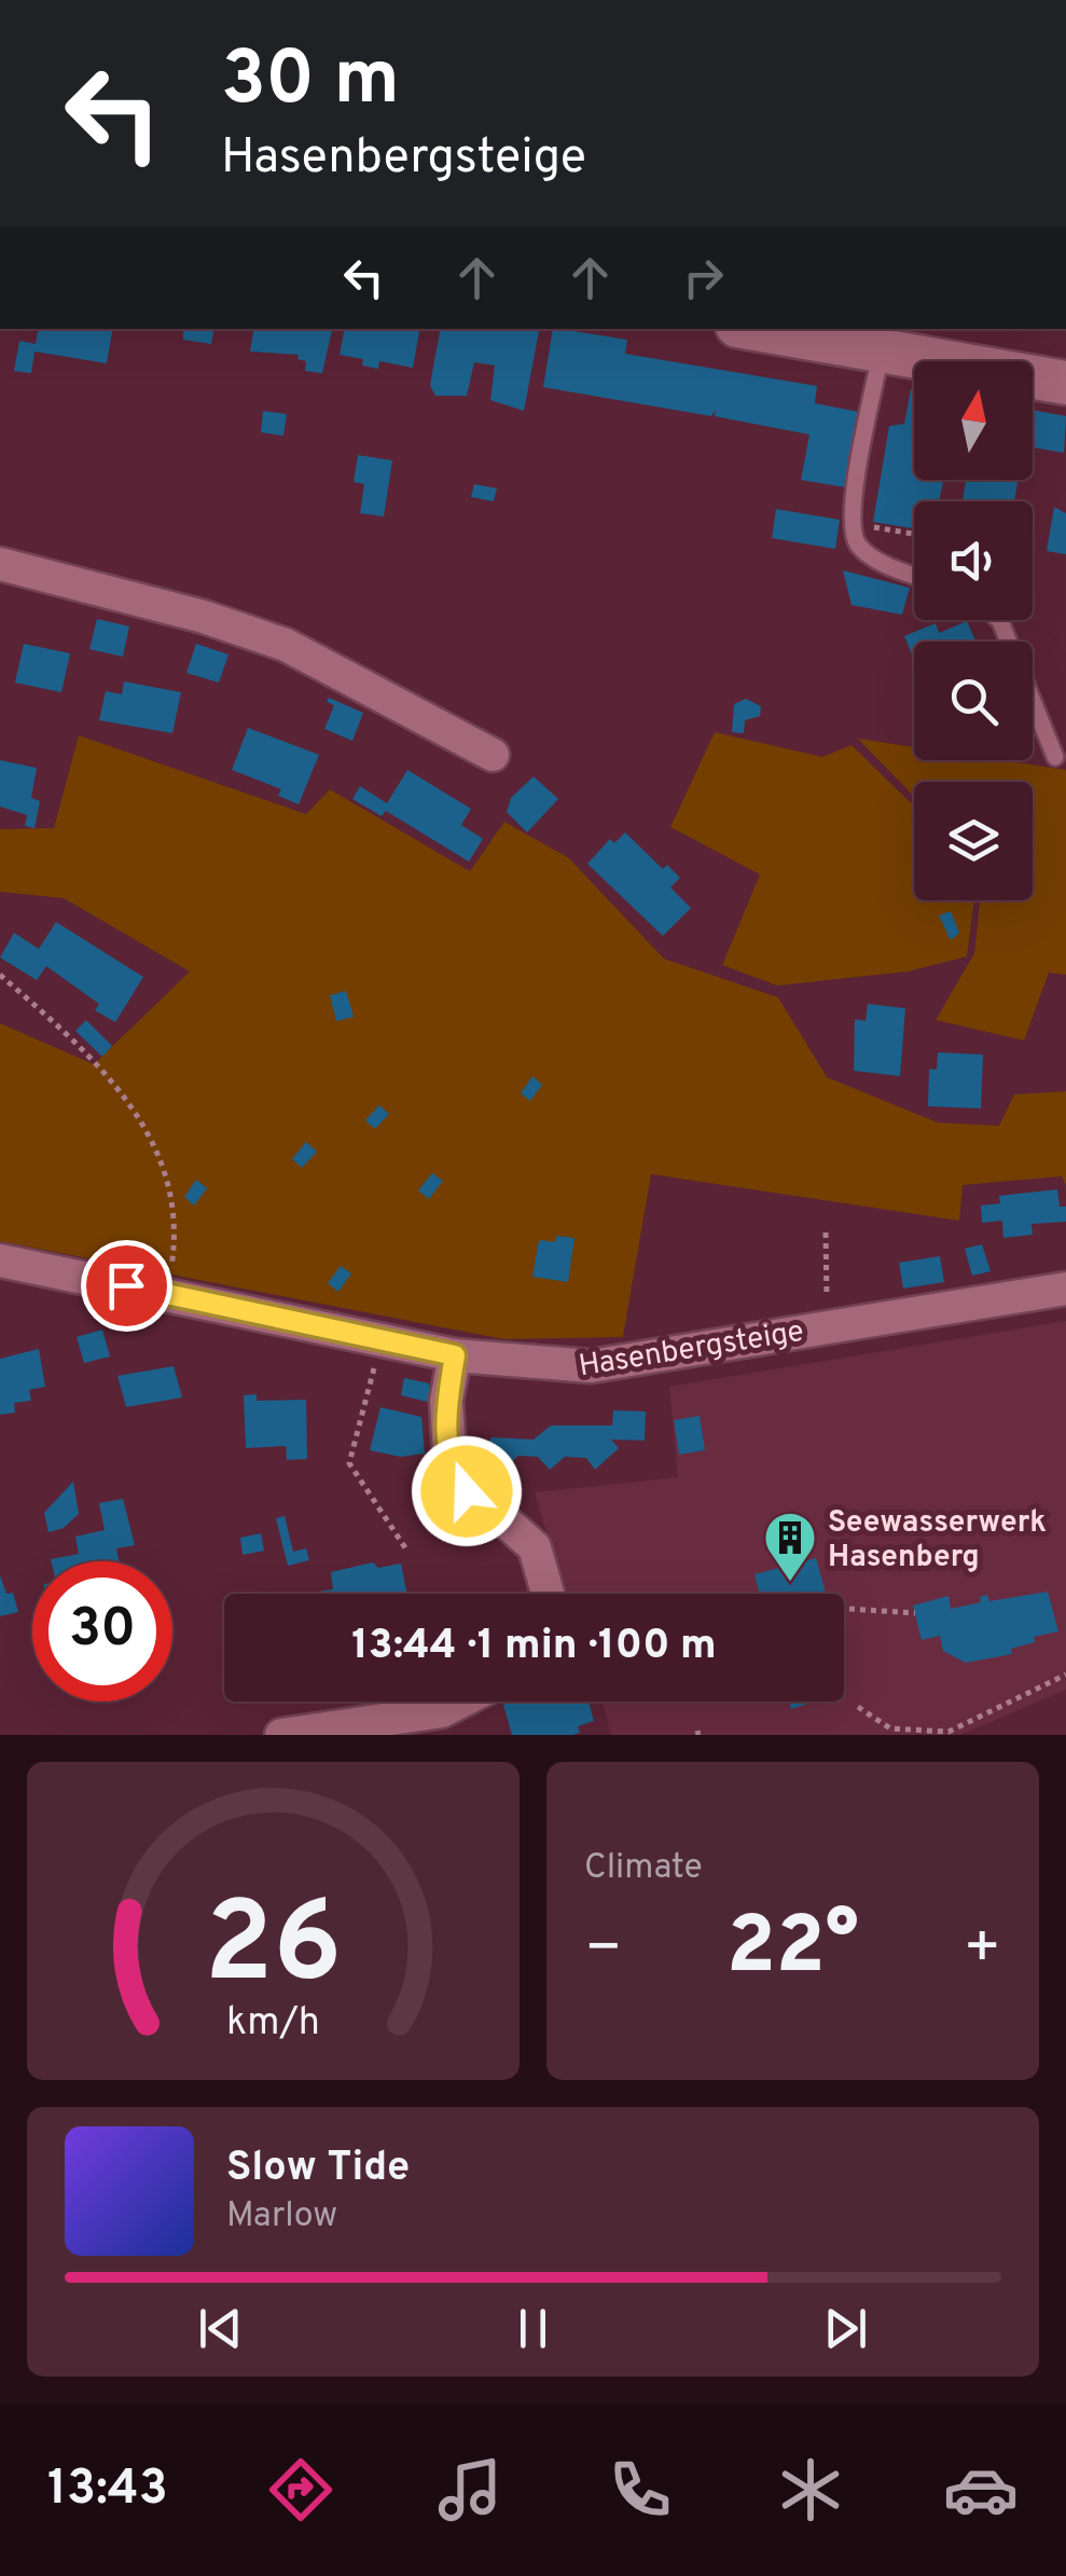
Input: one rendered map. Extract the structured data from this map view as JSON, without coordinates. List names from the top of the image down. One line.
{"streets":{"street":["Hasenbergsteige"]},"places":{"building":["Seewasserwerk Hasenberg"]},"north":"top","page":{"turn":["30 m","Hasenbergsteige"],"limit":"30","trip":"13:44 · 1 min · 100 m","tile":"Climate","heat":["−","22°","+"],"song":["Slow Tide","Marlow"],"tabs":"13:43","gauge":["26","km/h"]}}
